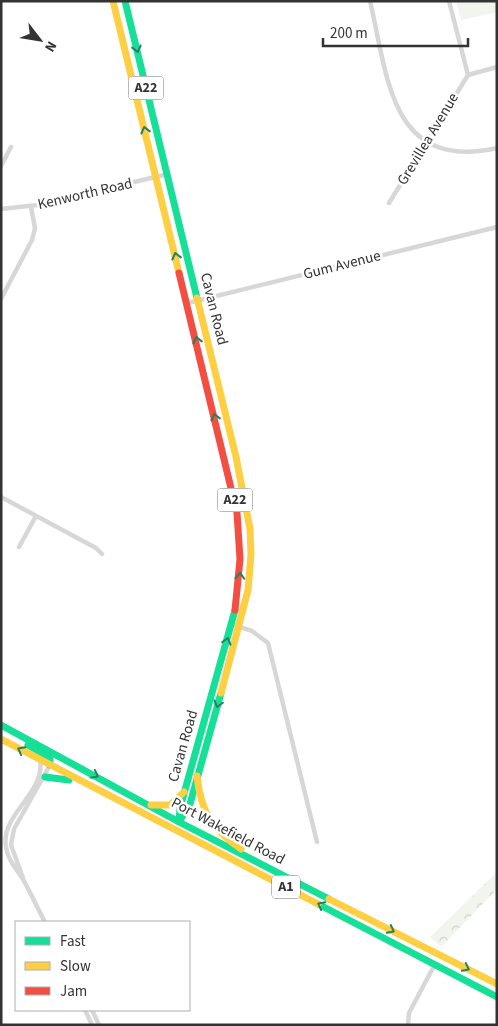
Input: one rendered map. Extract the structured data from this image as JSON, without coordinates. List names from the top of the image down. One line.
{"streets":{"main road":["A22","Cavan Road","Port Wakefield Road","A1"],"street":["Grevillea Avenue","Kenworth Road","Gum Avenue"]},"crossings":[["Kenworth Road","Cavan Road"],["Gum Avenue","Cavan Road"],["Cavan Road","Port Wakefield Road"]],"legend":["Fast","Slow","Jam"],"scale_bar":"200 m","north":"bottom right"}
